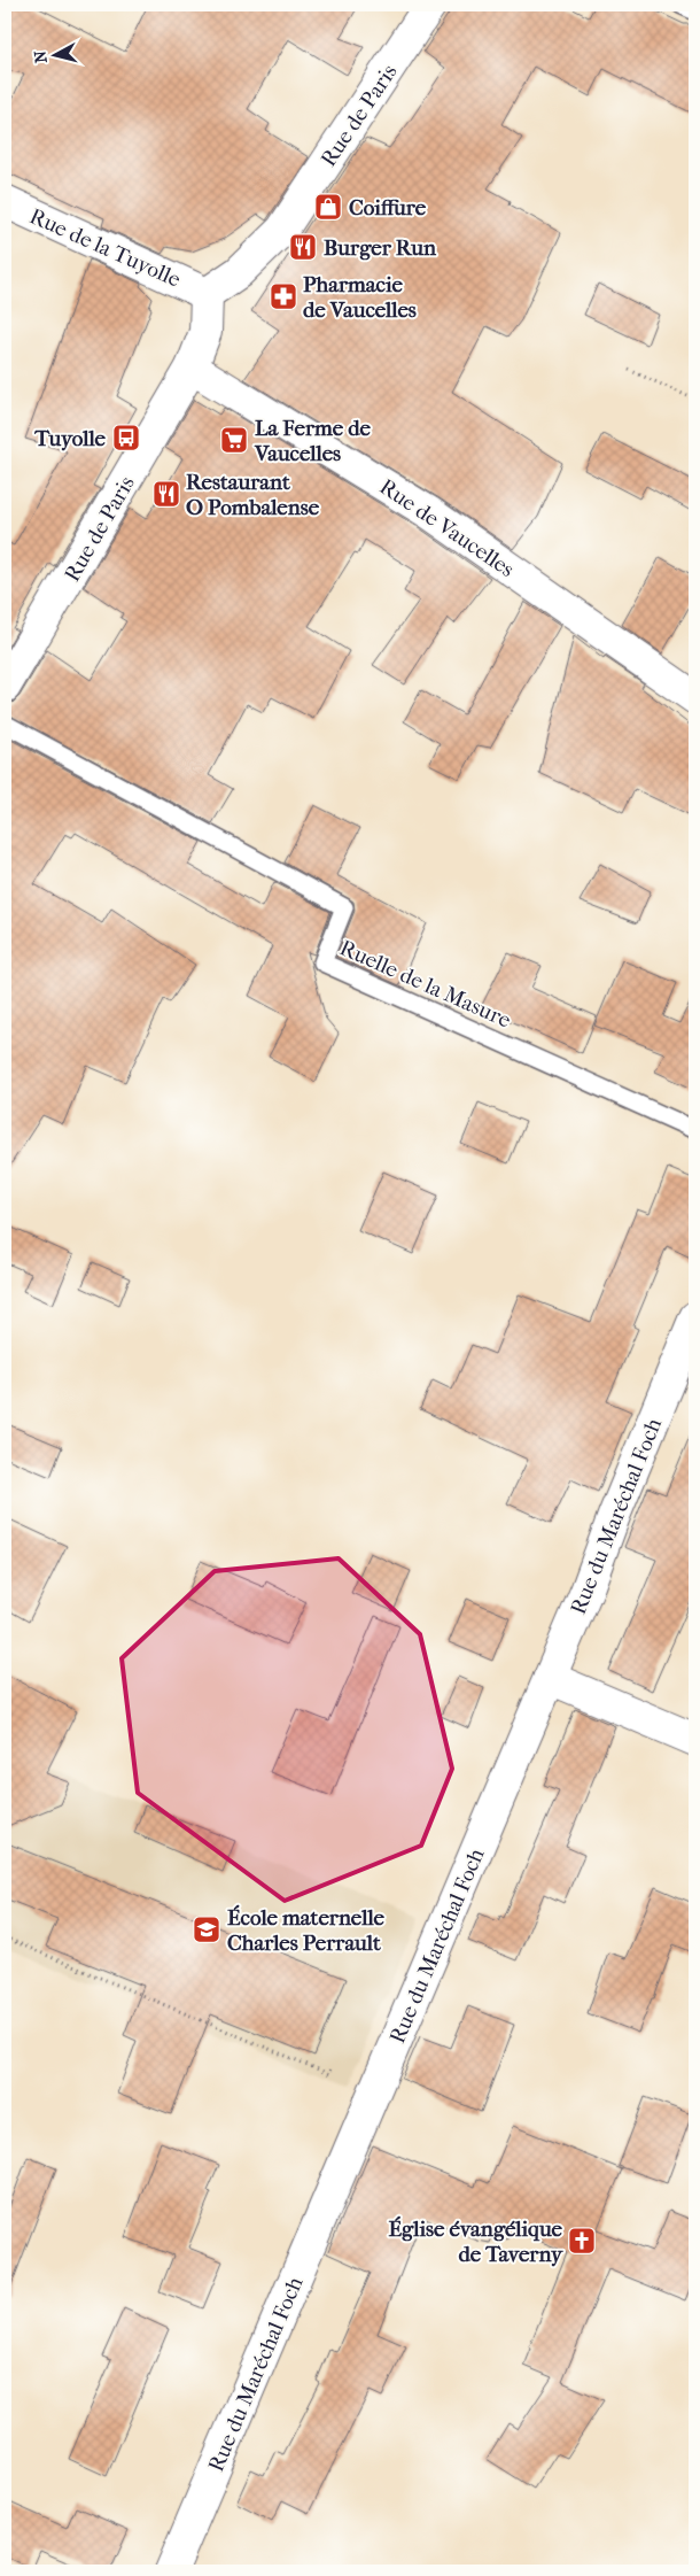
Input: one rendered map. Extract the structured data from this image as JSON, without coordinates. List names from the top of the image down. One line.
{"streets":{"street":["Rue de Paris","Rue de la Tuyolle","Rue de Vaucelles","Rue du Maréchal Foch"],"lane":["Ruelle de la Masure"]},"crossings":[["Rue de Paris","Rue de la Tuyolle"],["Rue de Paris","Rue de Vaucelles"]],"places":{"shop":["Coiffure"],"restaurant":["Burger Run","Restaurant O Pombalense"],"pharmacy":["Pharmacie de Vaucelles"],"bus stop":["Tuyolle"],"supermarket":["La Ferme de Vaucelles"],"school or university":["École maternelle Charles Perrault"],"church":["Église évangélique de Taverny"]},"north":"left"}
